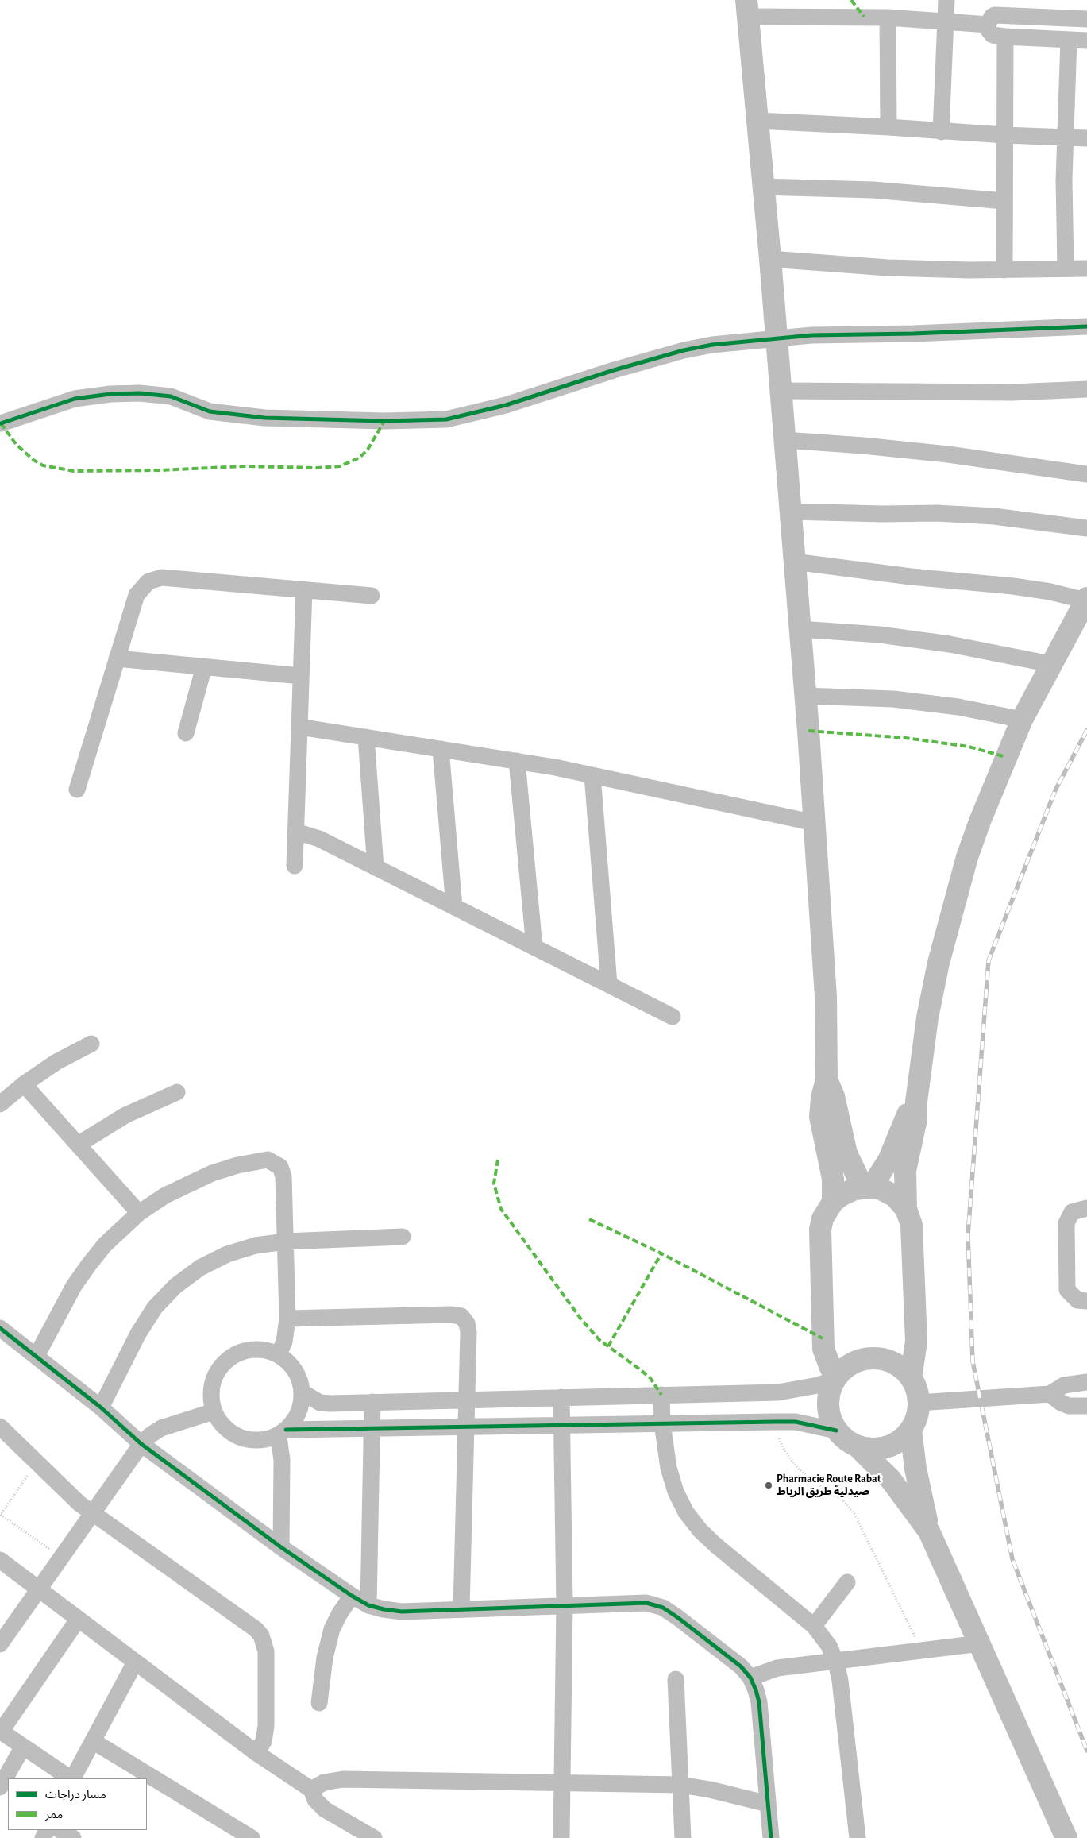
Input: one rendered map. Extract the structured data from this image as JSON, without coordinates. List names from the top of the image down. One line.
{"places":["Pharmacie Route Rabat صيدلية طريق الرباط"],"legend":["مسار دراجات","ممر"]}
